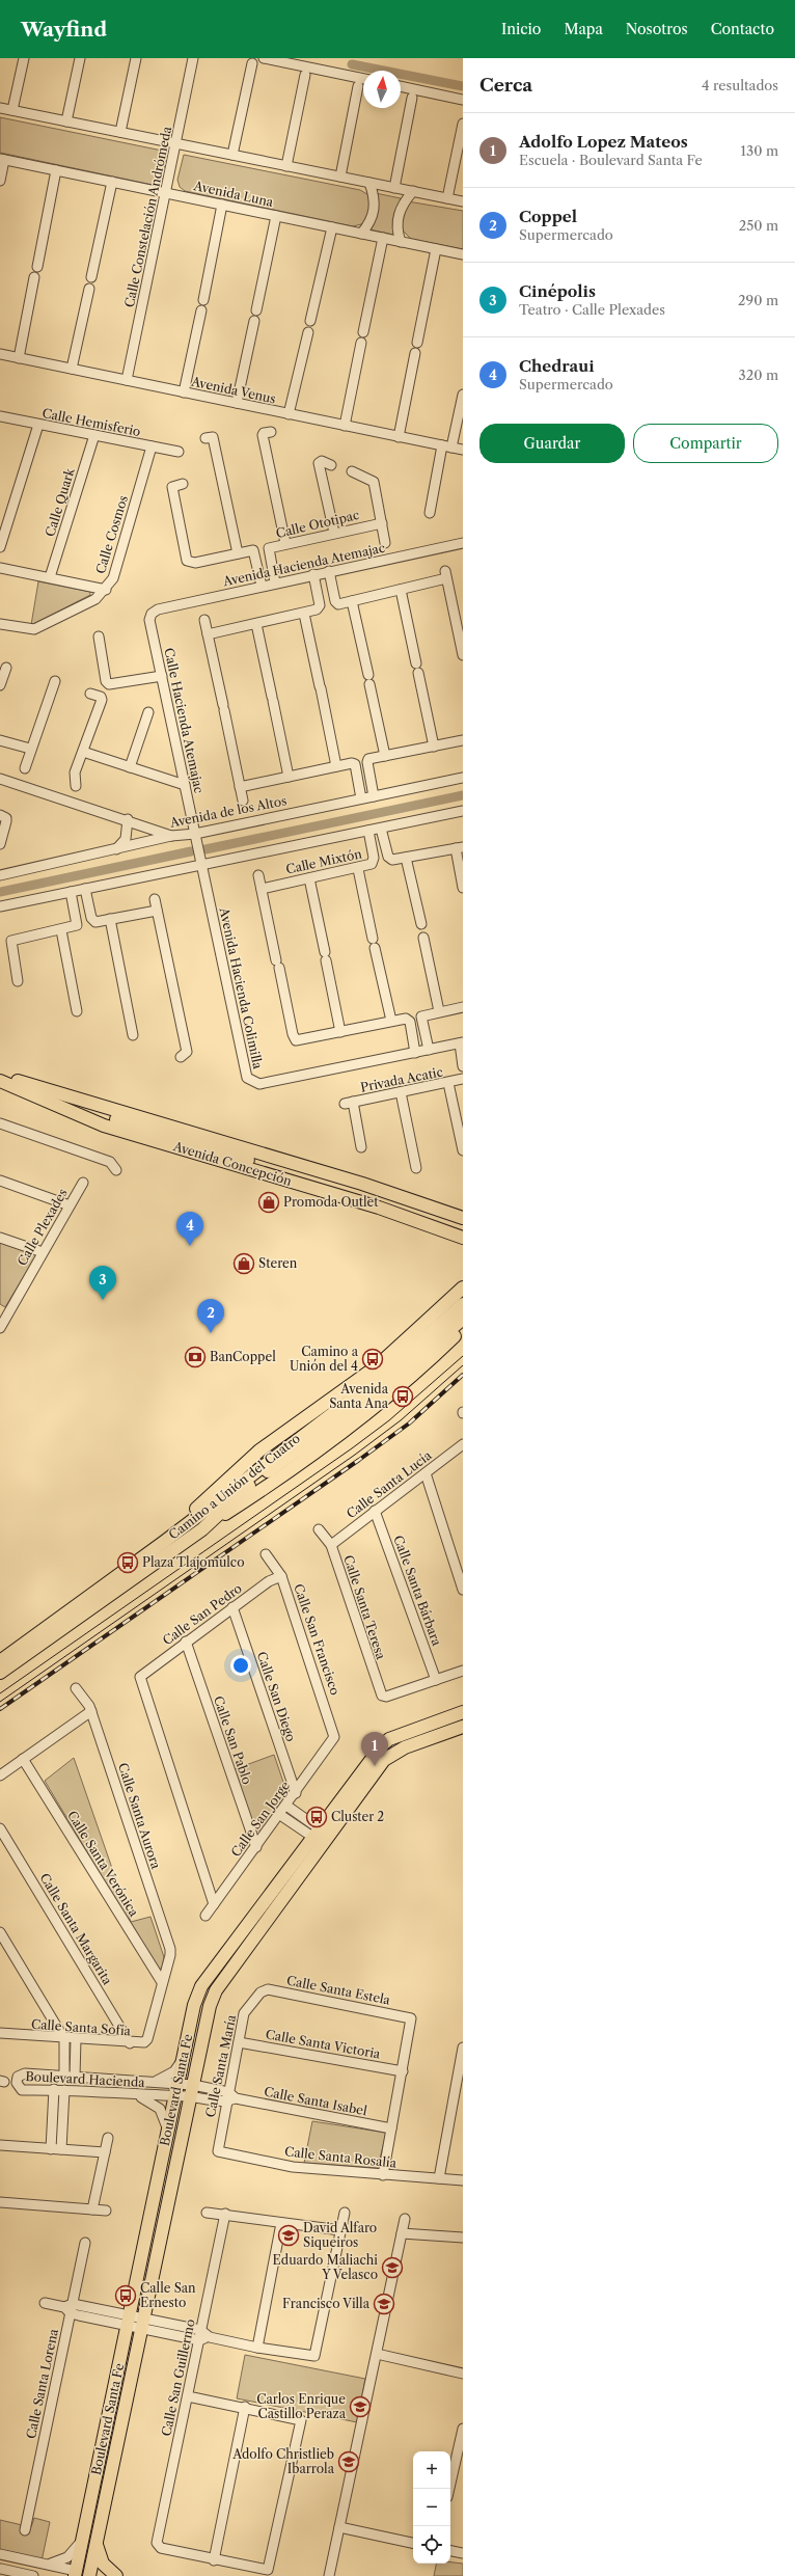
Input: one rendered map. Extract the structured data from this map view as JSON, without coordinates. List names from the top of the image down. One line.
{"streets":{"main road":["Avenida Concepción","Camino a Unión del Cuatro","Boulevard Santa Fe"],"street":["Avenida Luna","Calle Constelación Andrómeda","Avenida Venus","Calle Hemisferio","Calle Quark","Calle Ototipac","Calle Cosmos","Avenida Hacienda Atemajac","Calle Hacienda Atemajac","Avenida de los Altos","Calle Mixtón","Avenida Hacienda Colimilla","Privada Acatic","Calle Plexades","Calle Santa Lucía","Calle Santa Bárbara","Calle Santa Teresa","Calle San Pedro","Calle San Francisco","Calle San Diego","Calle San Pablo","Calle Santa Aurora","Calle San Jorge","Calle Santa Verónica","Calle Santa Margarita","Calle Santa Estela","Calle Santa Sofía","Calle Santa Victoria","Calle Santa María","Boulevard Hacienda","Calle Santa Isabel","Calle Santa Rosalía","Calle San Guillermo","Calle Santa Lorena"]},"crossings":[["Avenida Luna","Calle Constelación Andrómeda"],["Calle Constelación Andrómeda","Avenida Venus"],["Calle Hemisferio","Calle Quark"],["Calle Hemisferio","Calle Cosmos"],["Calle Ototipac","Avenida Hacienda Atemajac"],["Avenida Hacienda Atemajac","Calle Hacienda Atemajac"],["Calle Hacienda Atemajac","Avenida de los Altos"],["Calle Hacienda Atemajac","Avenida Hacienda Colimilla"],["Avenida de los Altos","Avenida Hacienda Colimilla"],["Calle Santa Lucía","Calle Santa Bárbara"],["Calle Santa Lucía","Calle Santa Teresa"],["Calle Santa Bárbara","Calle Santa Teresa"],["Calle San Pedro","Calle San Francisco"],["Calle San Pedro","Calle San Diego"],["Calle San Pedro","Calle San Pablo"],["Calle San Pedro","Calle San Jorge"],["Calle San Francisco","Calle San Jorge"],["Calle San Diego","Calle San Jorge"],["Calle San Pablo","Calle San Jorge"],["Calle Santa Aurora","Calle Santa Sofía"],["Calle Santa Verónica","Calle Santa Sofía"],["Calle Santa Margarita","Calle Santa Sofía"],["Calle Santa Estela","Calle Santa Victoria"],["Calle Santa Estela","Calle Santa María"],["Calle Santa Victoria","Calle Santa María"],["Calle Santa María","Calle Santa Isabel"],["Calle Santa María","Calle Santa Rosalía"],["Boulevard Hacienda","Boulevard Santa Fe"],["Boulevard Hacienda","Calle Santa Isabel"],["Boulevard Santa Fe","Calle Santa Isabel"]],"places":{"shop":["Promoda Outlet","Steren"],"bank":["BanCoppel"],"bus stop":["Camino a Unión del 4","Avenida Santa Ana","Plaza Tlajomulco","Cluster 2","Calle San Ernesto"],"school or university":["David Alfaro Siqueiros","Eduardo Maliachi Y Velasco","Francisco Villa","Carlos Enrique Castillo Peraza","Adolfo Christlieb Ibarrola"]},"north":"top","page":{"header":"Wayfind","nav":["Inicio","Mapa","Nosotros","Contacto"],"heading":["Cerca","4 resultados"],"list":[{"mark":"1","name":"Adolfo Lopez Mateos","note":"Escuela · Boulevard Santa Fe","value":"130 m"},{"mark":"2","name":"Coppel","note":"Supermercado","value":"250 m"},{"mark":"3","name":"Cinépolis","note":"Teatro · Calle Plexades","value":"290 m"},{"mark":"4","name":"Chedraui","note":"Supermercado","value":"320 m"}],"buttons":["Guardar","Compartir"],"pins":["4","3","2","1"],"map_buttons":["+","−"]}}
